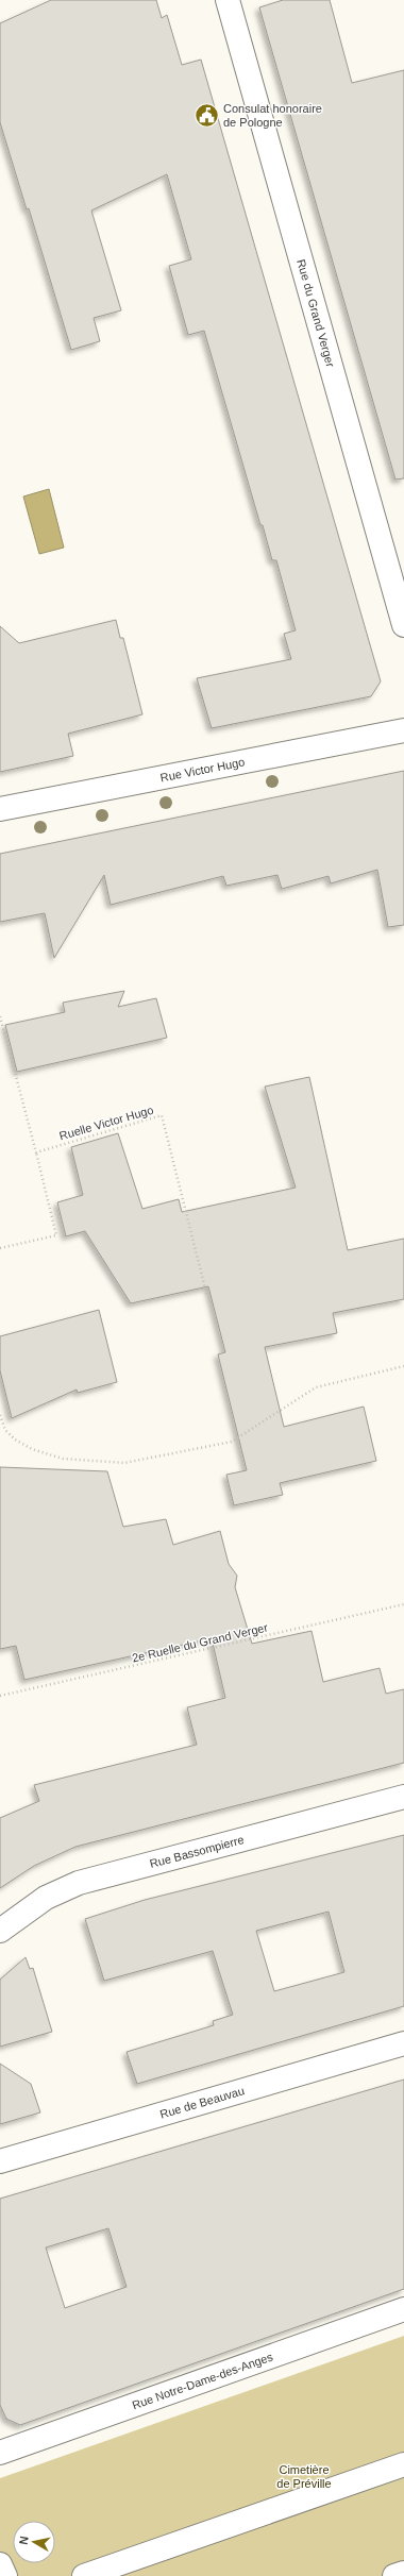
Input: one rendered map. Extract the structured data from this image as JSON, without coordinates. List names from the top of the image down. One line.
{"streets":{"street":["Rue du Grand Verger","Rue Victor Hugo","Rue Bassompierre","Rue de Beauvau","Rue Notre-Dame-des-Anges"],"path":["Ruelle Victor Hugo","2e Ruelle du Grand Verger"]},"parks":["Cimetière de Préville"],"places":{"public building":["Consulat honoraire de Pologne"]},"north":"left"}
